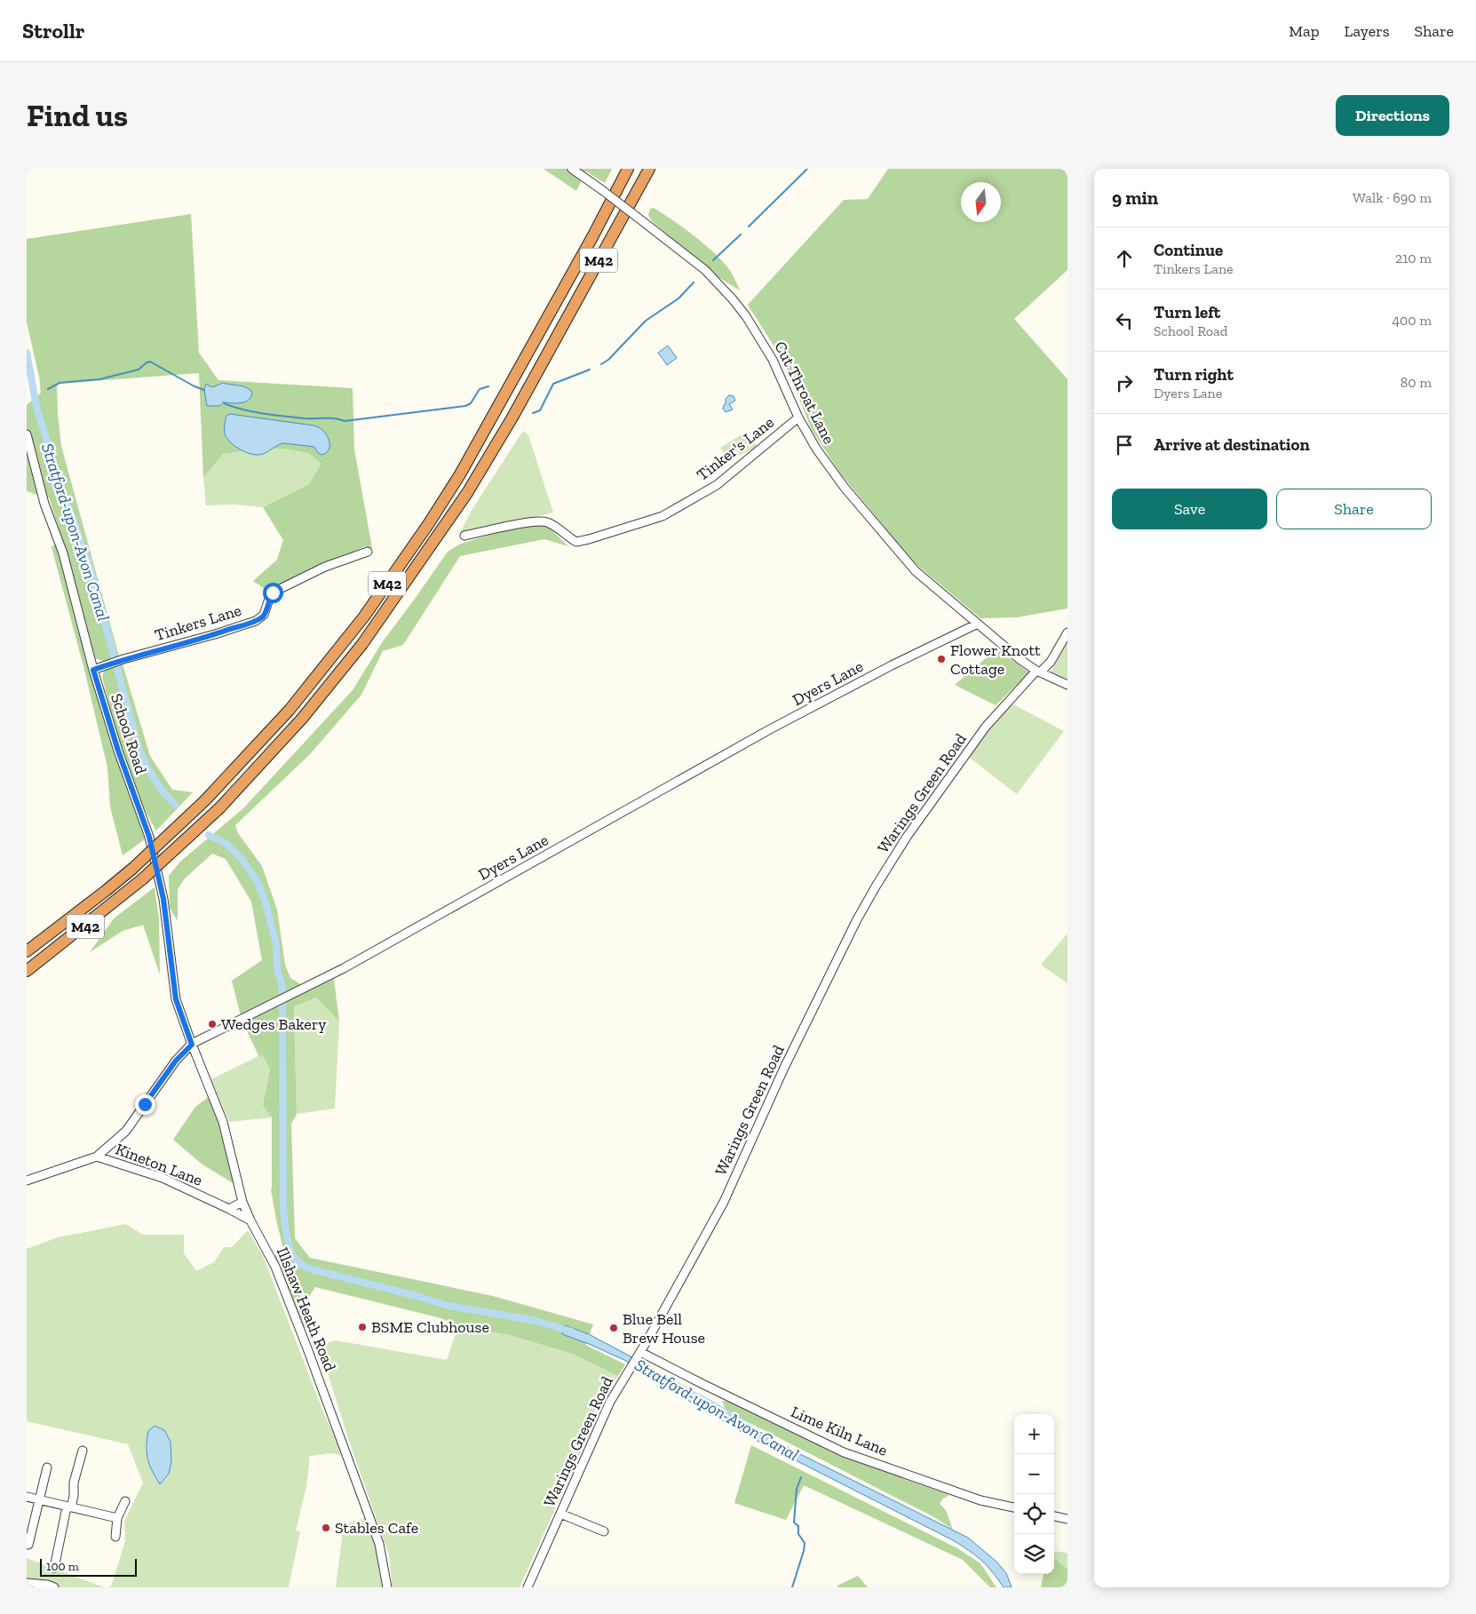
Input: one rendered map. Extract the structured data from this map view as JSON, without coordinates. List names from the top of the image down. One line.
{"streets":{"highway":["M42"],"street":["Cut Throat Lane","Tinker's Lane","Tinkers Lane","Dyers Lane","School Road","Warings Green Road","Kineton Lane","Illshaw Heath Road","Lime Kiln Lane"]},"crossings":[["Cut Throat Lane","Tinker's Lane"],["Cut Throat Lane","Dyers Lane"],["Cut Throat Lane","Warings Green Road"],["Tinkers Lane","School Road"],["Dyers Lane","School Road"],["Dyers Lane","Kineton Lane"],["Dyers Lane","Illshaw Heath Road"],["School Road","Illshaw Heath Road"],["Warings Green Road","Lime Kiln Lane"],["Kineton Lane","Illshaw Heath Road"]],"water":["Stratford-upon-Avon Canal"],"places":["Flower Knott Cottage","Wedges Bakery","BSME Clubhouse","Blue Bell Brew House","Stables Cafe"],"scale_bar":"100 m","north":"bottom","page":{"header":"Strollr","nav":["Map","Layers","Share"],"buttons":["Directions",["Save","Share"]],"title":"Find us","heading":["9 min","Walk · 690 m"],"list":[["Continue","Tinkers Lane","210 m"],["Turn left","School Road","400 m"],["Turn right","Dyers Lane","80 m"],"Arrive at destination"],"map_buttons":["+","−"],"scale":"100 m"}}
